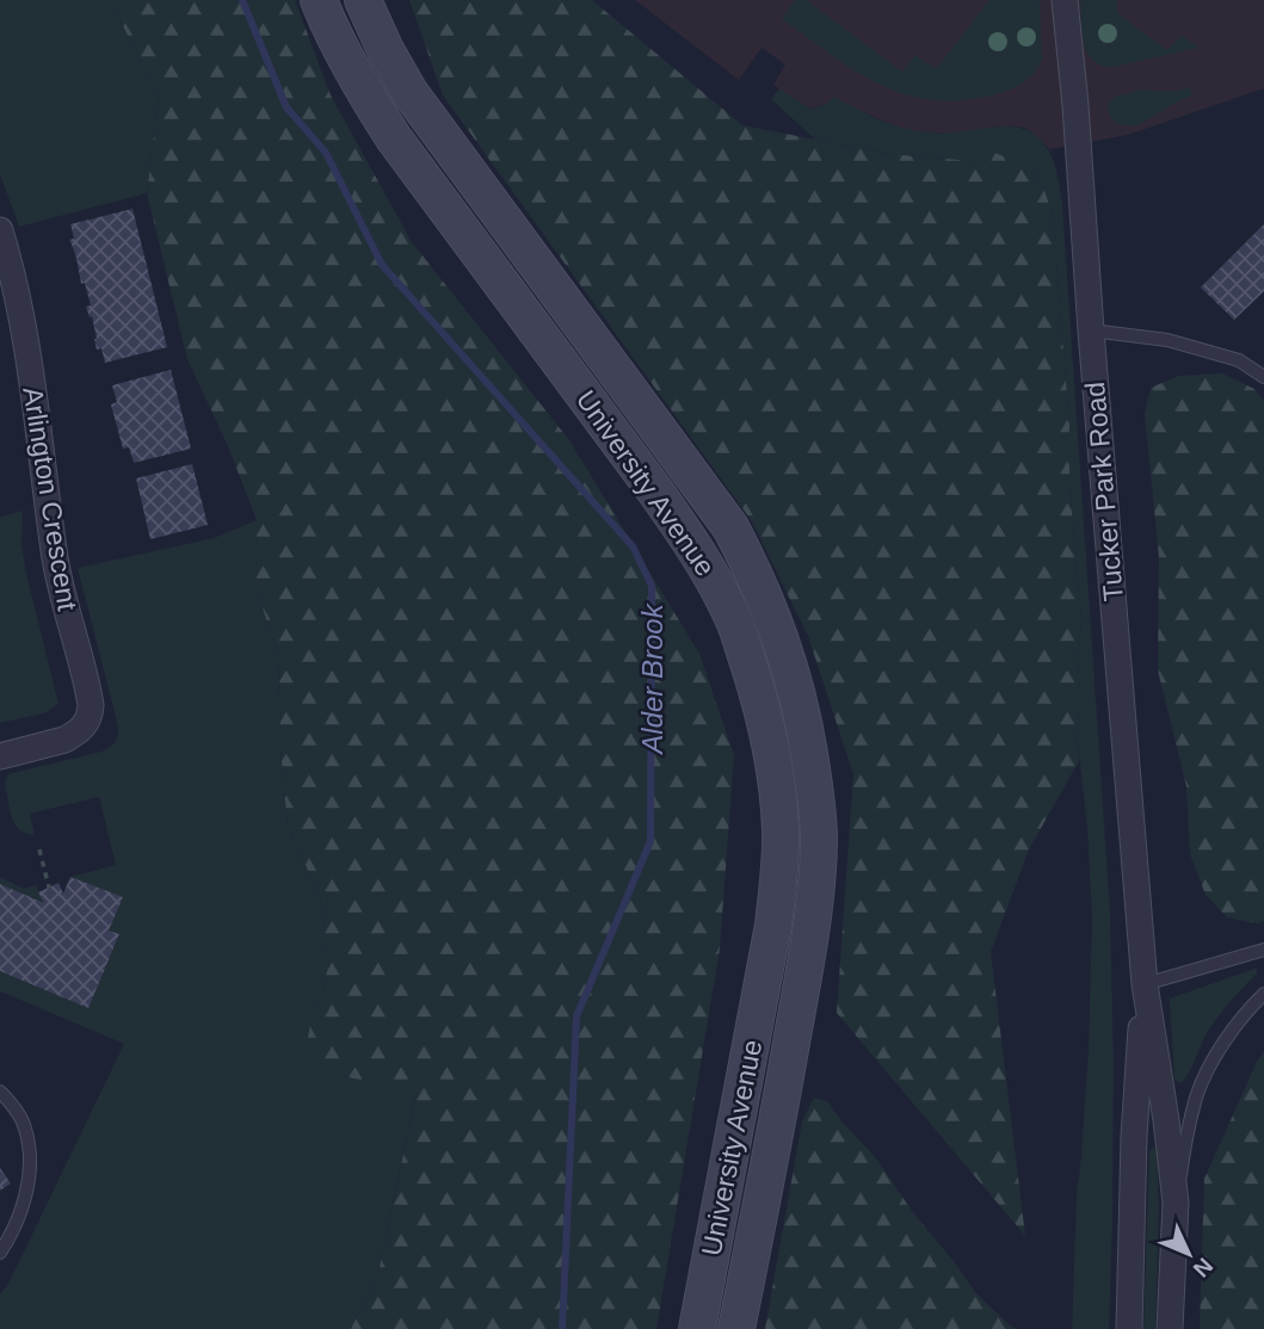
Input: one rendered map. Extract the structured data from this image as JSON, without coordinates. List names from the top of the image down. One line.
{"streets":{"main road":["University Avenue"],"street":["Tucker Park Road","Arlington Crescent"]},"water":["Alder Brook"],"north":"bottom right"}
